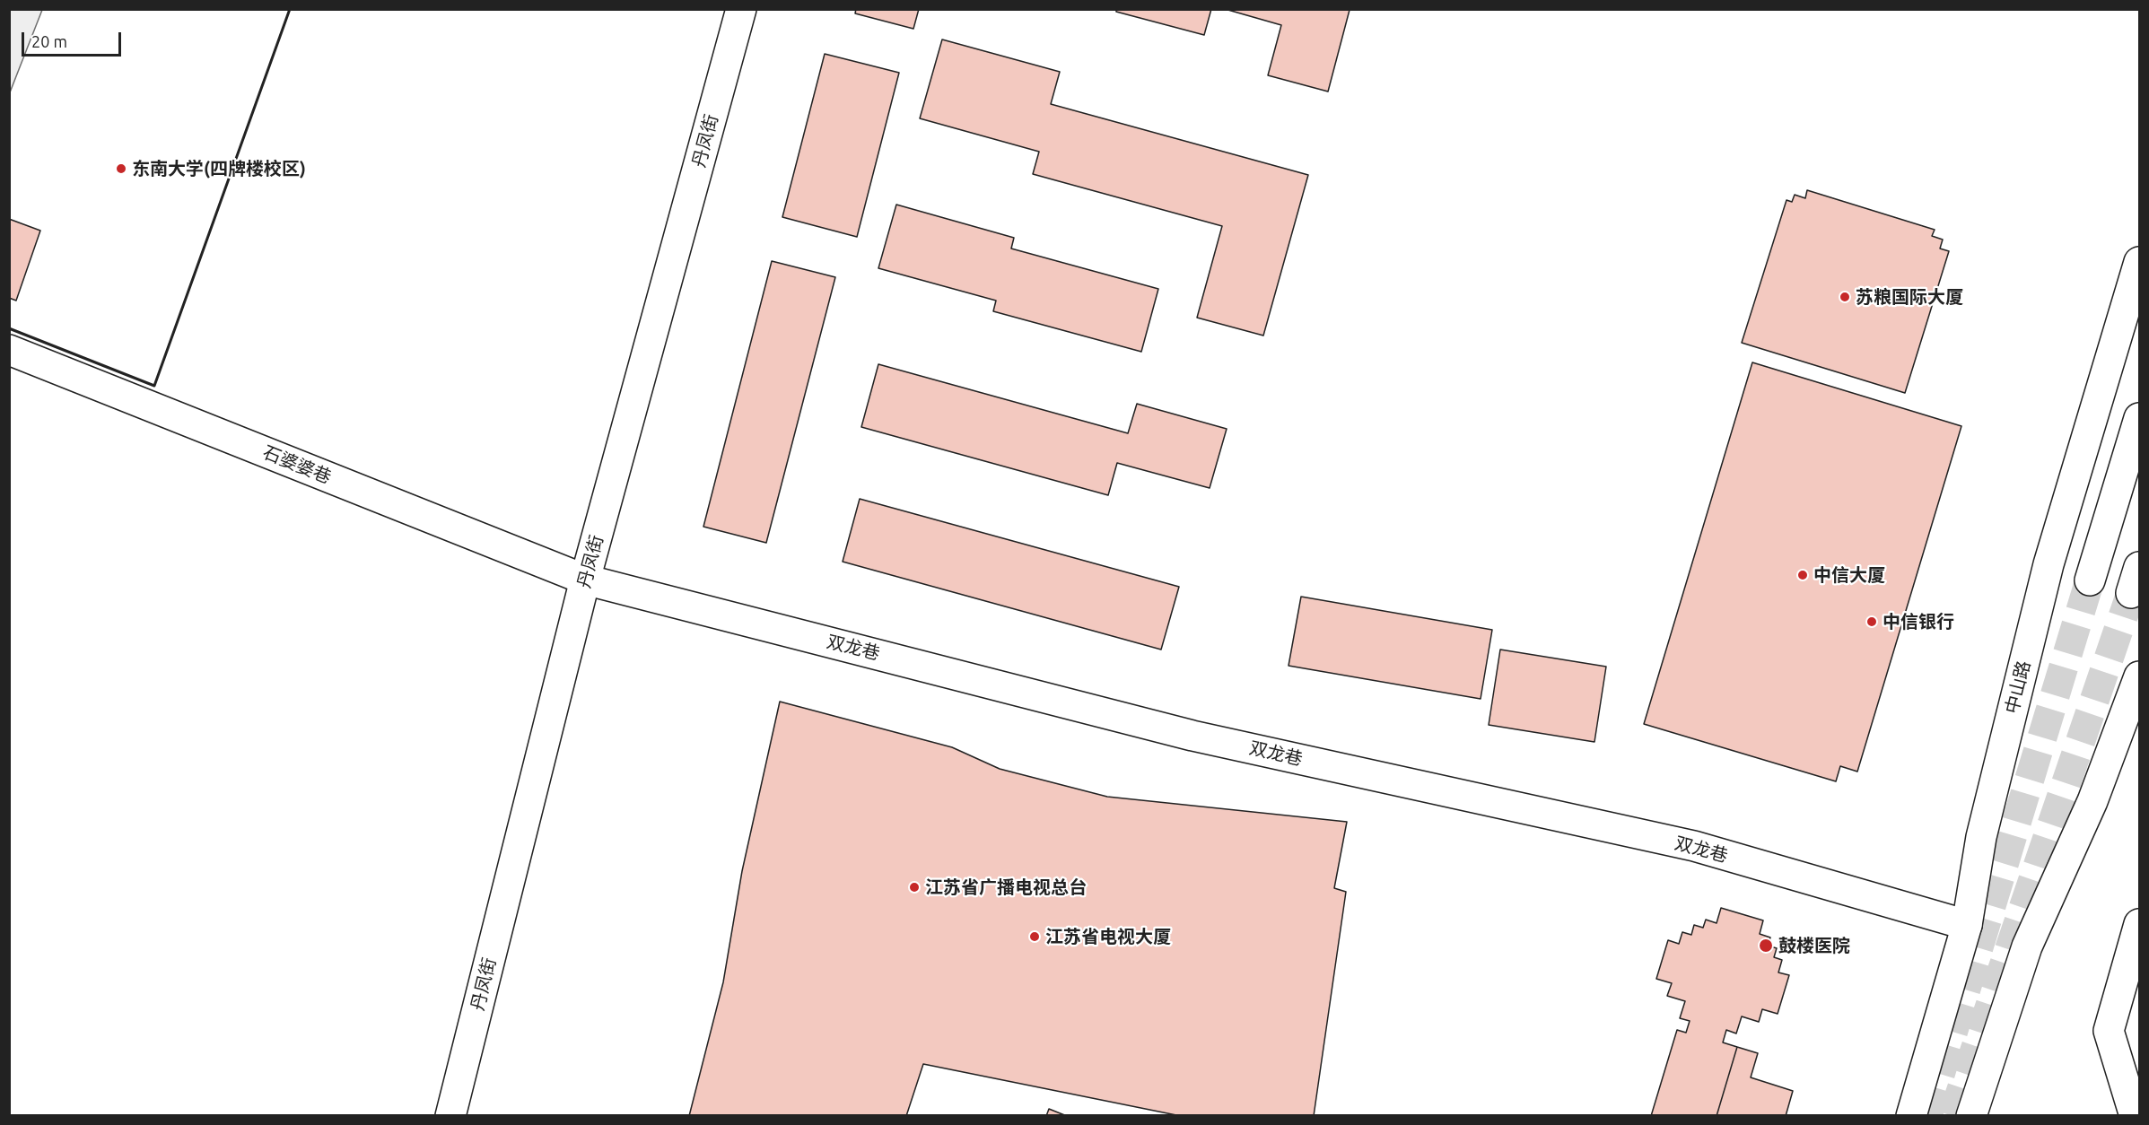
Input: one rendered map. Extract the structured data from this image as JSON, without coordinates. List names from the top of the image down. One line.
{"streets":{"street":["丹凤街","石婆婆巷","双龙巷"]},"crossings":[["丹凤街","石婆婆巷"],["丹凤街","双龙巷"],["石婆婆巷","双龙巷"]],"places":["东南大学(四牌楼校区)","苏粮国际大厦","中信大厦","中信银行","江苏省广播电视总台","江苏省电视大厦","鼓楼医院"],"scale_bar":"20 m"}
